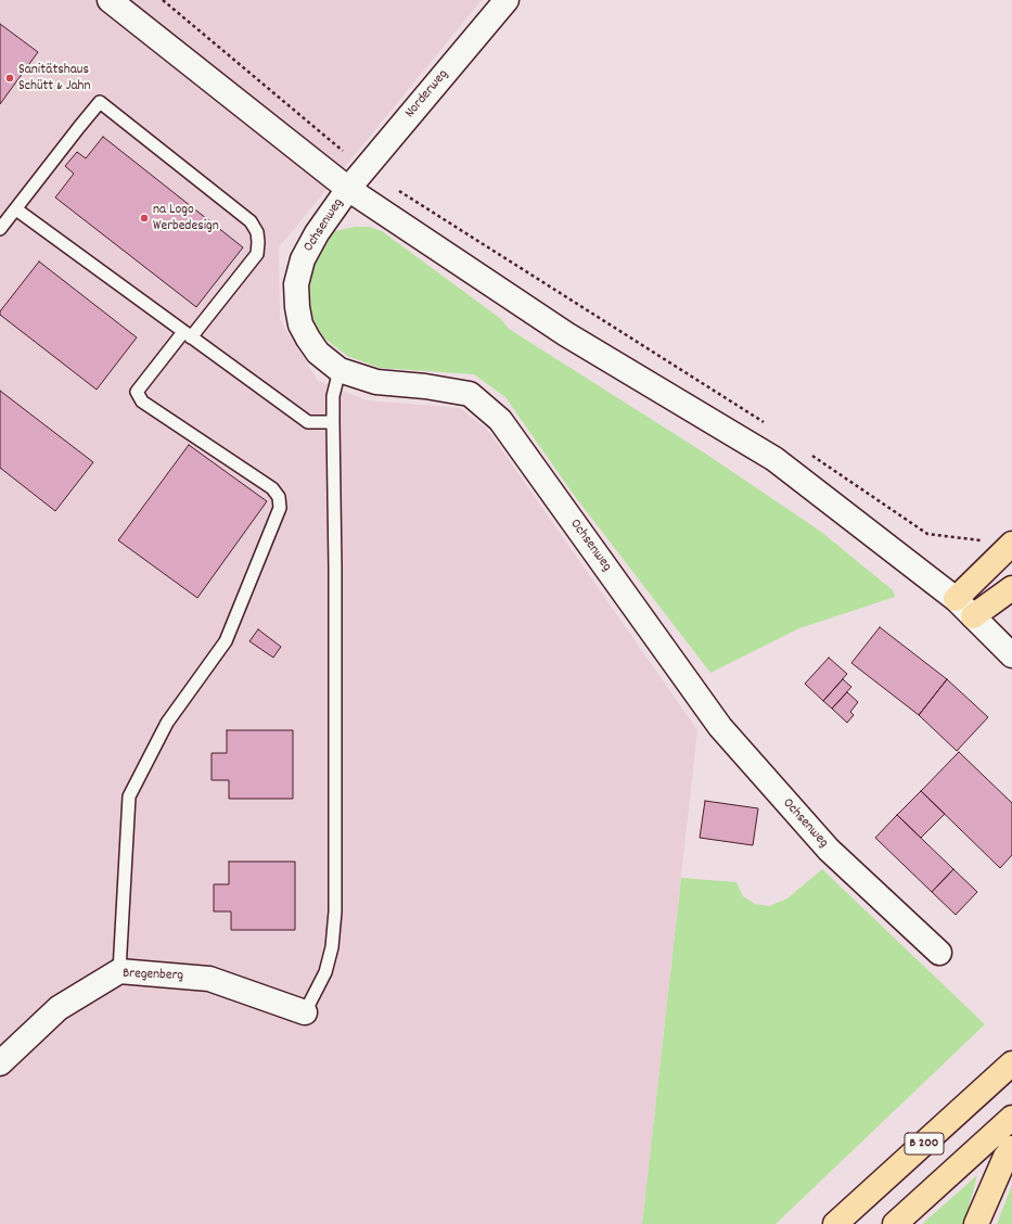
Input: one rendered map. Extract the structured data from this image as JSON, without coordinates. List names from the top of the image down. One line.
{"streets":{"highway":["B 200"],"street":["Norderweg","Ochsenweg","Bregenberg"]},"crossings":[["Norderweg","Ochsenweg"]],"places":["Sanitätshaus Schütt & Jahn","na Logo Werbedesign"]}
